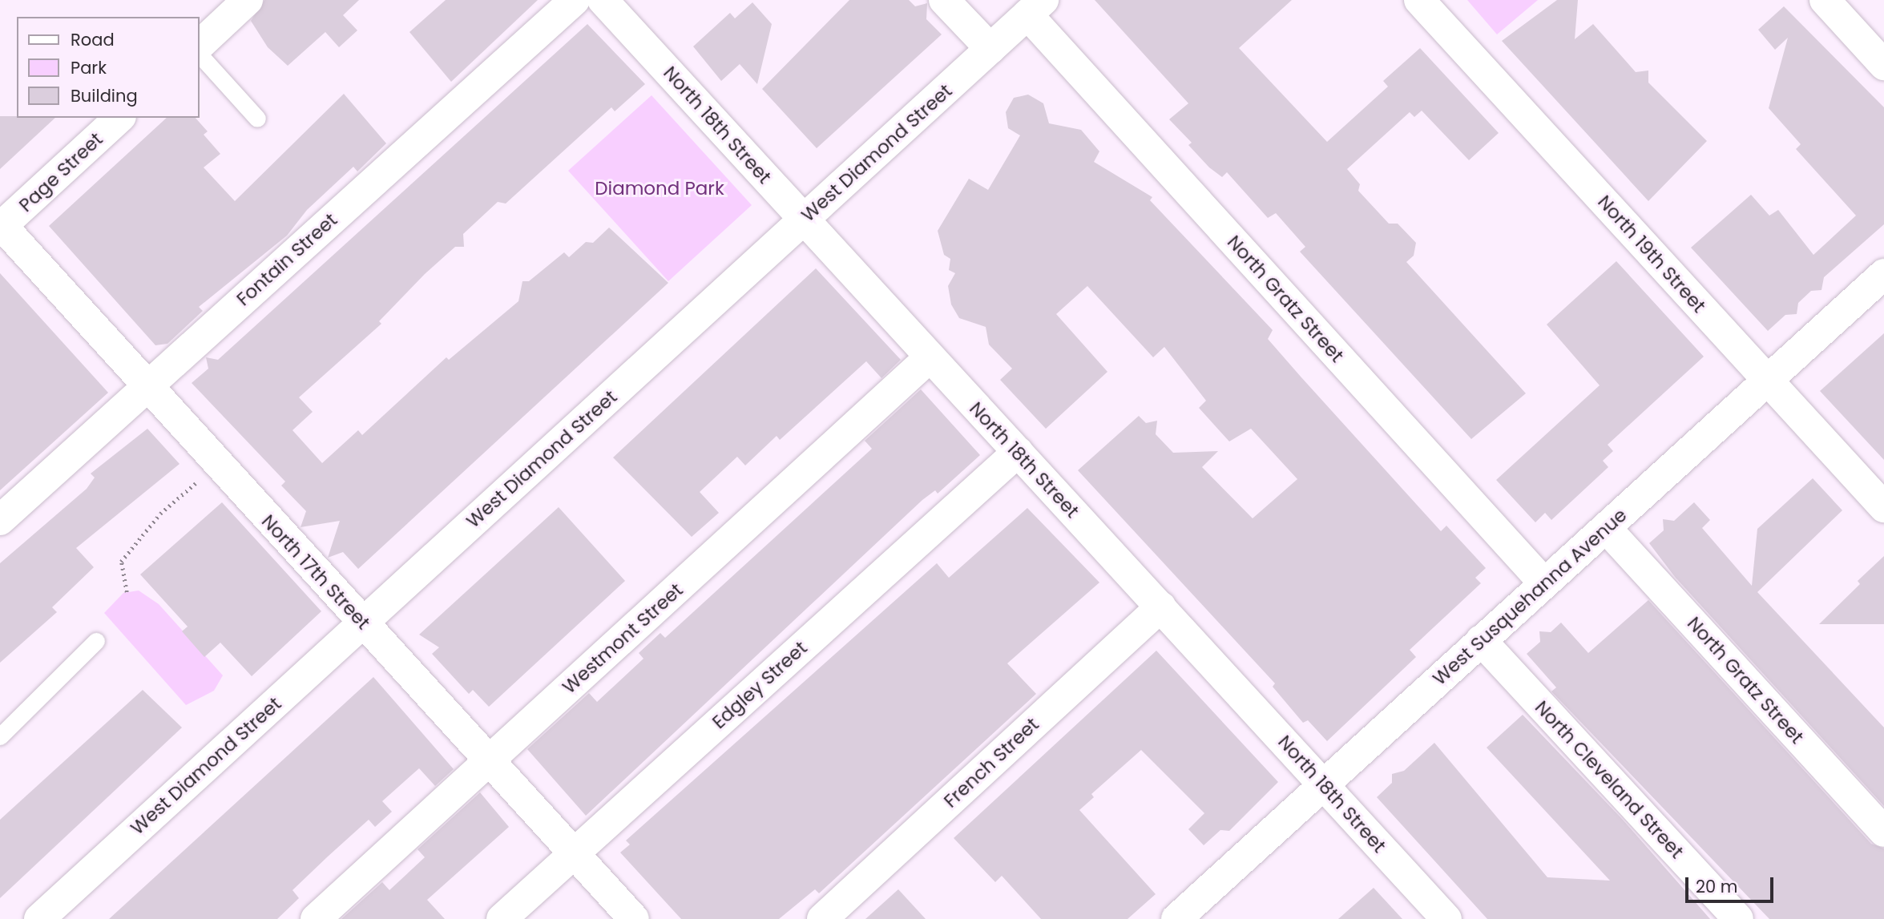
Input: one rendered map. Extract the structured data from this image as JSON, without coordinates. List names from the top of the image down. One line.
{"streets":{"street":["North 18th Street","West Diamond Street","Page Street","North 19th Street","Fontain Street","North Gratz Street","North 17th Street","West Susquehanna Avenue","Westmont Street","Edgley Street","French Street","North Cleveland Street"]},"crossings":[["North 18th Street","West Diamond Street"],["North 18th Street","West Susquehanna Avenue"],["North 18th Street","Westmont Street"],["North 18th Street","Edgley Street"],["North 18th Street","French Street"],["West Diamond Street","North Gratz Street"],["West Diamond Street","North 17th Street"],["Page Street","North 17th Street"],["North 19th Street","West Susquehanna Avenue"],["Fontain Street","North 17th Street"],["North Gratz Street","West Susquehanna Avenue"],["North 17th Street","Westmont Street"],["North 17th Street","Edgley Street"],["West Susquehanna Avenue","North Cleveland Street"]],"parks":["Diamond Park"],"legend":["Road","Park","Building"],"scale_bar":"20 m"}
